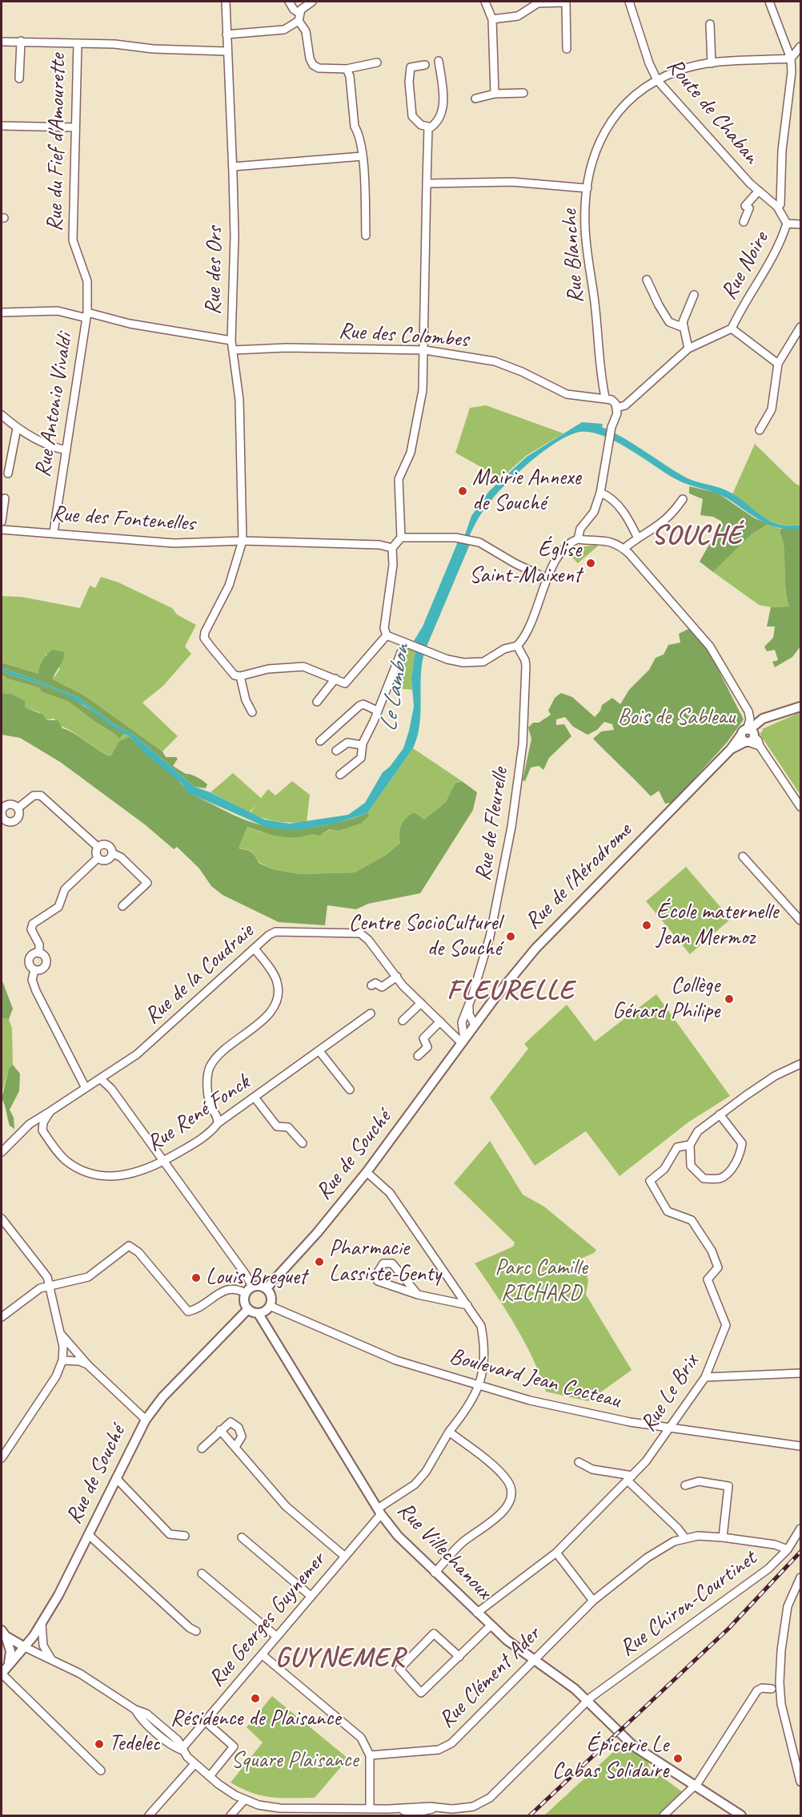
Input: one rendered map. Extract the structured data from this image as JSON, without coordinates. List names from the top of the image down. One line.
{"streets":{"street":["Route de Chaban","Rue du Fief d'Amourette","Rue Blanche","Rue Noire","Rue des Ors","Rue des Colombes","Rue Antonio Vivaldi","Rue des Fontenelles","Rue de Fleurelle","Rue de l'Aérodrome","Rue de la Coudraie","Rue René Fonck","Rue de Souché","Boulevard Jean Cocteau","Rue Le Brix","Rue Villechanoux","Rue Chiron-Courtinet","Rue Georges Guynemer","Rue Clément Ader"]},"crossings":[["Route de Chaban","Rue Blanche"],["Route de Chaban","Rue Noire"],["Rue du Fief d'Amourette","Rue Antonio Vivaldi"],["Rue Blanche","Rue Noire"],["Rue Blanche","Rue des Colombes"],["Rue des Ors","Rue des Colombes"],["Rue des Ors","Rue des Fontenelles"],["Rue Antonio Vivaldi","Rue des Fontenelles"],["Rue des Fontenelles","Rue de Fleurelle"],["Rue de Fleurelle","Rue de l'Aérodrome"],["Rue de Fleurelle","Rue de la Coudraie"],["Rue de Fleurelle","Rue de Souché"],["Rue de l'Aérodrome","Rue de la Coudraie"],["Rue de l'Aérodrome","Rue de Souché"],["Rue de la Coudraie","Rue de Souché"],["Rue de Souché","Boulevard Jean Cocteau"],["Rue de Souché","Rue Villechanoux"],["Rue de Souché","Rue Chiron-Courtinet"],["Rue de Souché","Rue Georges Guynemer"],["Boulevard Jean Cocteau","Rue Le Brix"],["Boulevard Jean Cocteau","Rue Villechanoux"],["Boulevard Jean Cocteau","Rue Georges Guynemer"],["Rue Le Brix","Rue Villechanoux"],["Rue Villechanoux","Rue Chiron-Courtinet"],["Rue Villechanoux","Rue Georges Guynemer"],["Rue Villechanoux","Rue Clément Ader"],["Rue Chiron-Courtinet","Rue Georges Guynemer"],["Rue Chiron-Courtinet","Rue Clément Ader"]],"districts":["SOUCHÉ","FLEURELLE","GUYNEMER"],"water":["Le Lambon"],"parks":["Bois de Sableau","Parc Camille RICHARD","Square Plaisance"],"places":["Mairie Annexe de Souché","Église Saint-Maixent","École maternelle Jean Mermoz","Centre SocioCulturel de Souché","Collège Gérard Philipe","Pharmacie Lassiste-Genty","Louis Breguet","Résidence de Plaisance","Tedelec","Épicerie Le Cabas Solidaire"]}
